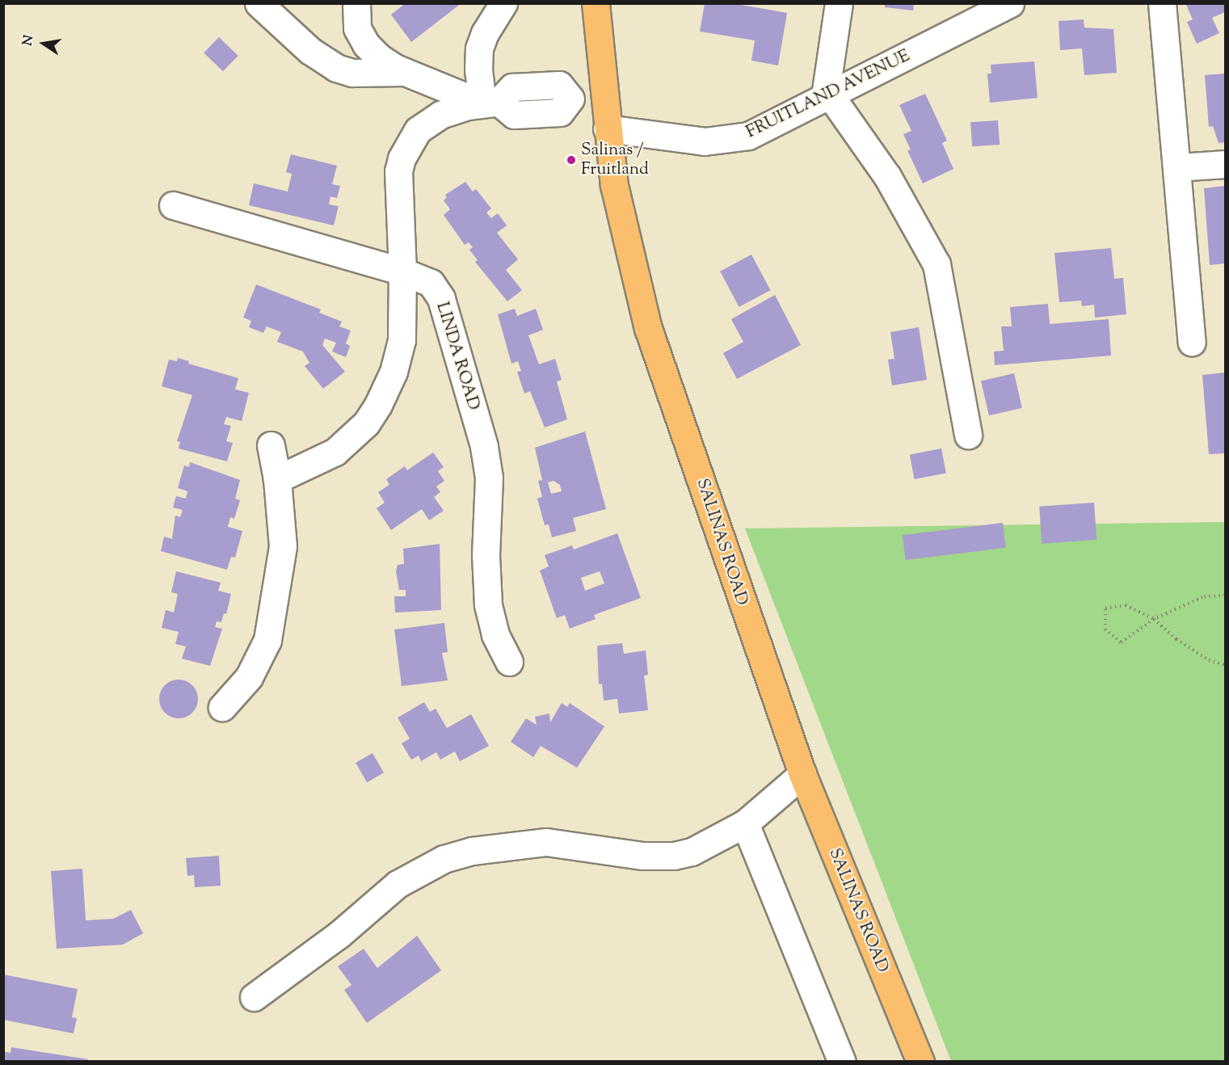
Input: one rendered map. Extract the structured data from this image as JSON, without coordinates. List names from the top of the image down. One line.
{"streets":{"main road":["SALINAS ROAD"],"street":["FRUITLAND AVENUE","LINDA ROAD"]},"crossings":[["FRUITLAND AVENUE","SALINAS ROAD"]],"places":["Salinas / Fruitland"],"north":"left"}
